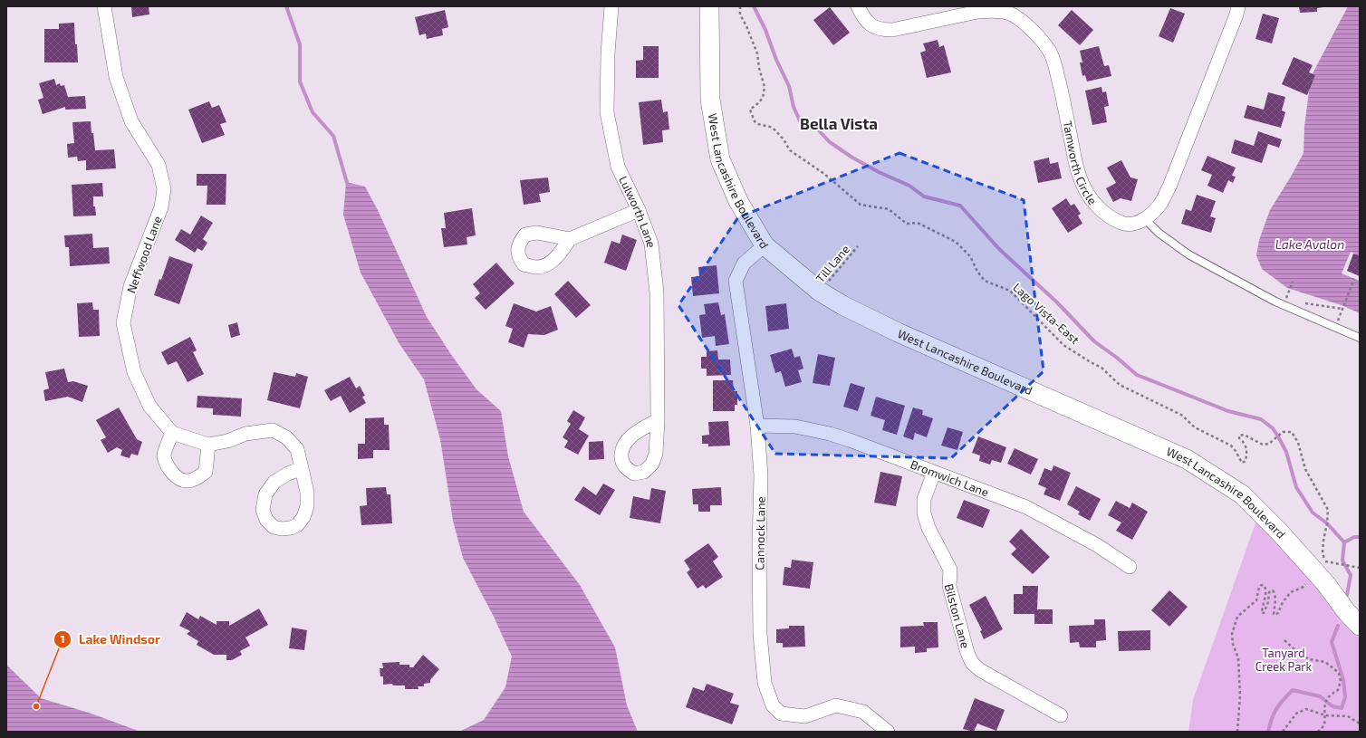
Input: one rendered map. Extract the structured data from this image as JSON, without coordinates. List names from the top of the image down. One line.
{"streets":{"main road":["West Lancashire Boulevard"],"street":["Tamworth Circle","Lulworth Lane","Neffwood Lane","Bromwich Lane","Cannock Lane","Bilston Lane"],"path":["Till Lane","Lago Vista-East"]},"crossings":[["West Lancashire Boulevard","Till Lane"],["West Lancashire Boulevard","Cannock Lane"],["Bromwich Lane","Cannock Lane"],["Bromwich Lane","Bilston Lane"]],"districts":["Bella Vista"],"water":["Lake Avalon"],"parks":["Tanyard Creek Park"],"places":["Lake Windsor"]}
